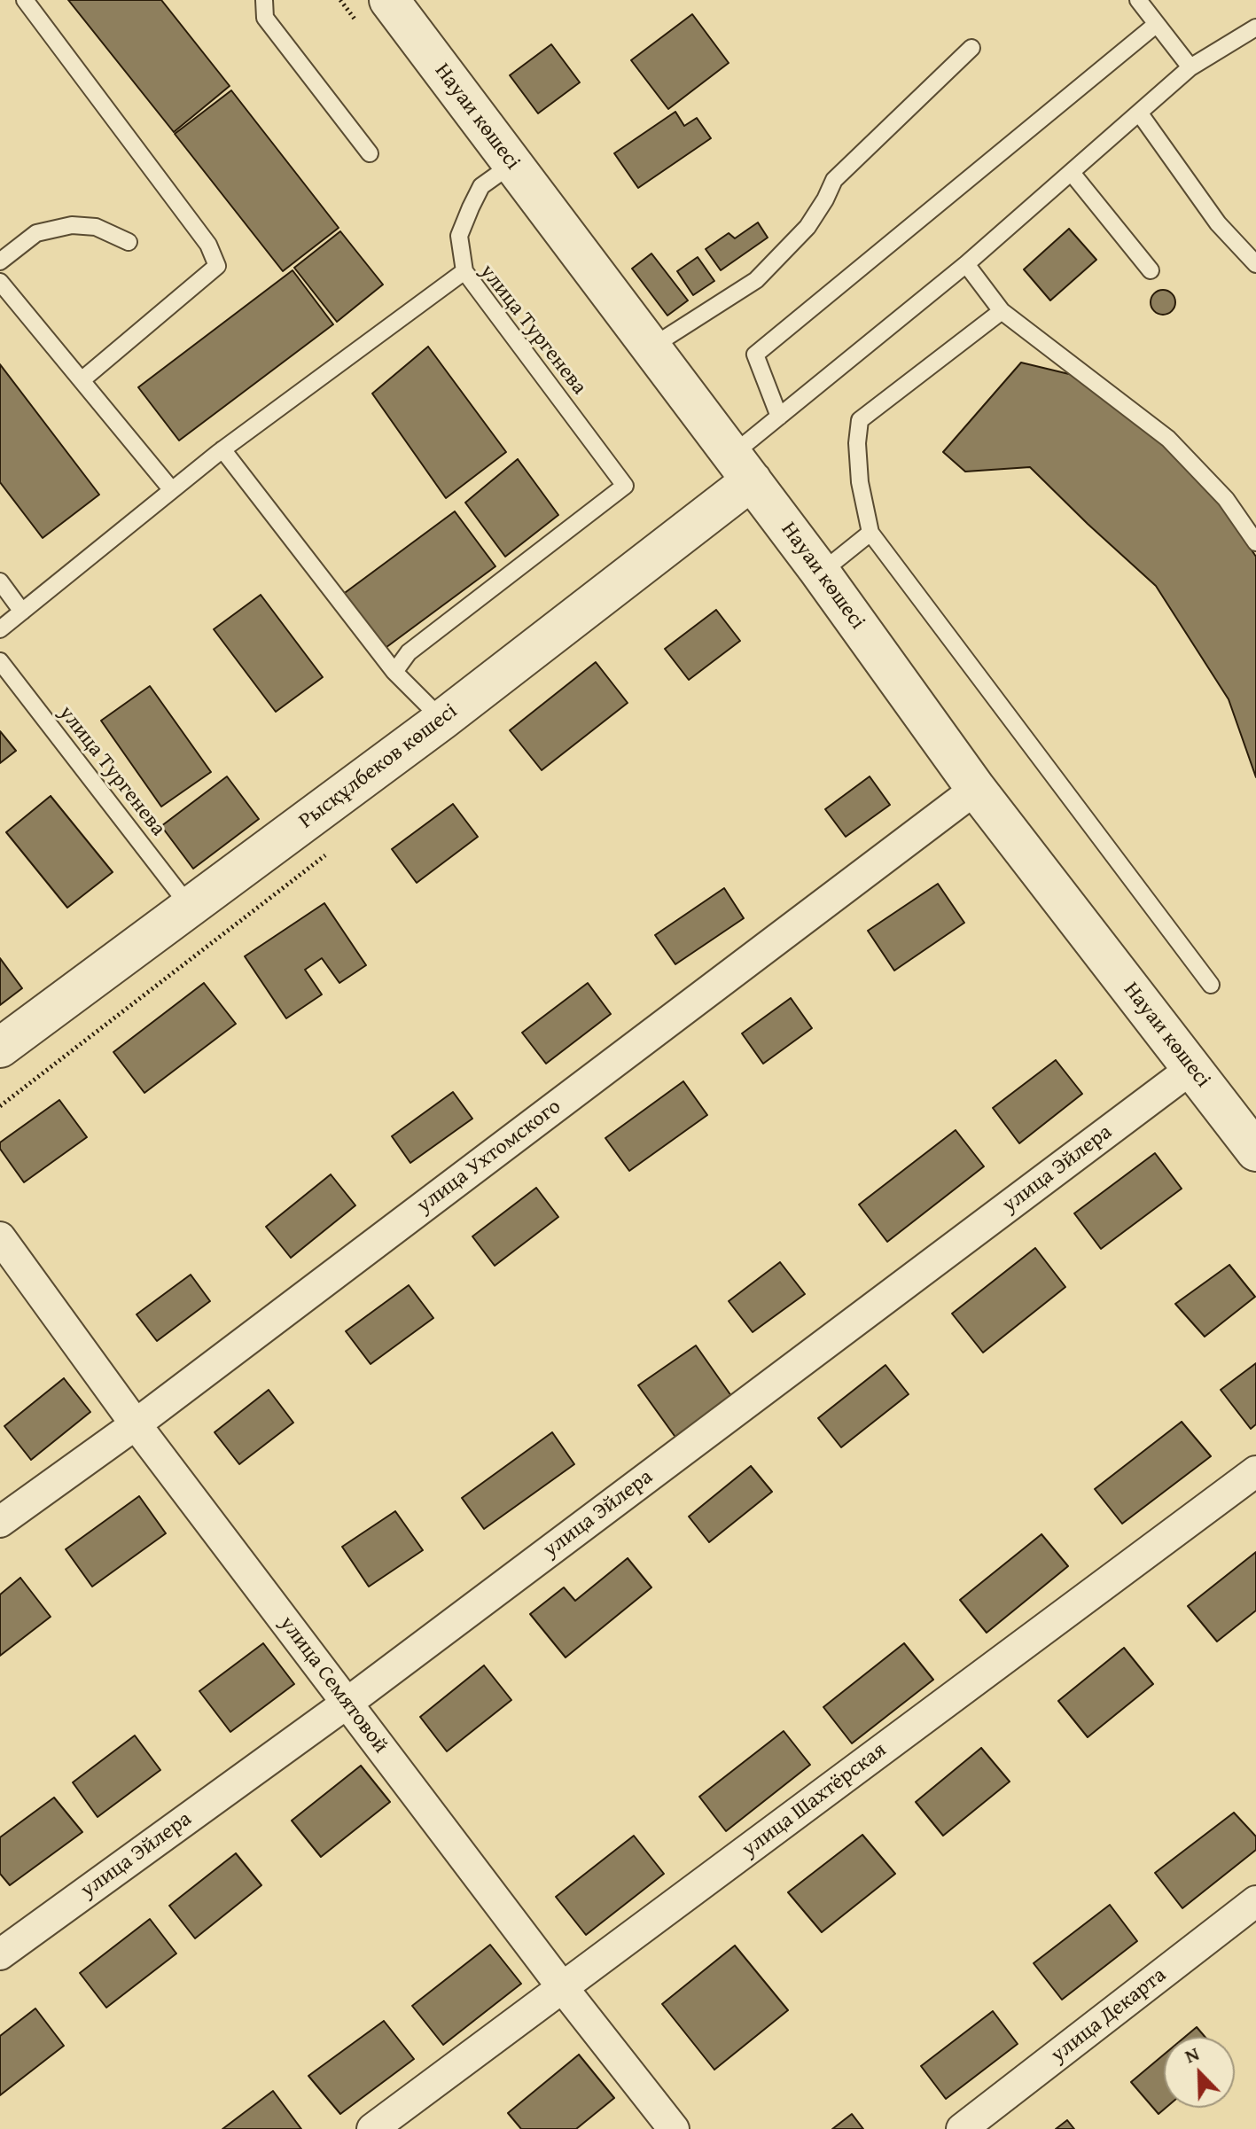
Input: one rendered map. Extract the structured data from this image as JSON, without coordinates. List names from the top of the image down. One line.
{"streets":{"street":["Науаи көшесі","Рысқұлбеков көшесі","улица Ухтомского","улица Эйлера","улица Семятовой","улица Шахтёрская","улица Декарта"],"lane":["улица Тургенева"]},"crossings":[["Науаи көшесі","Рысқұлбеков көшесі"],["Науаи көшесі","улица Ухтомского"],["Науаи көшесі","улица Эйлера"],["улица Тургенева","Рысқұлбеков көшесі"],["улица Ухтомского","улица Семятовой"],["улица Эйлера","улица Семятовой"],["улица Семятовой","улица Шахтёрская"]],"north":"top left"}
